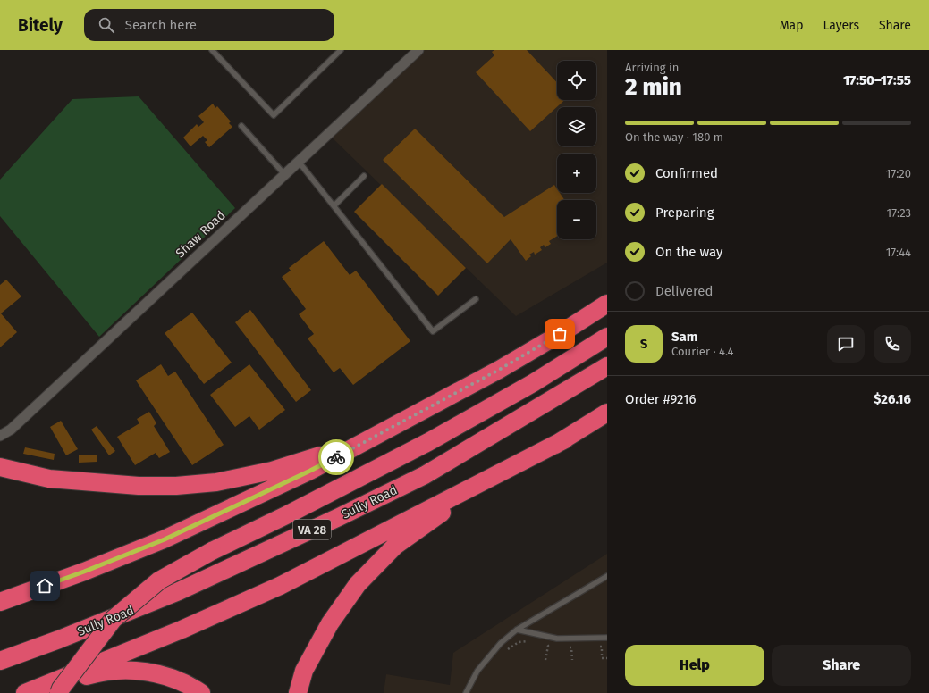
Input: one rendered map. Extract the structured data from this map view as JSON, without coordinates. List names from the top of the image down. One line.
{"streets":{"highway":["Sully Road","VA 28"],"street":["Shaw Road"]},"page":{"header":"Bitely","search":"Search here","nav":["Map","Layers","Share"],"heading":["2 min","Arriving in","17:50–17:55"],"panel":["Sam","Courier · 4.4","Order #9216","$26.16"],"map_buttons":["+","−"],"bar":"On the way · 180 m","list":[["Confirmed","17:20"],["Preparing","17:23"],["On the way","17:44"],"Delivered"],"round":"S","buttons":["Help","Share"]}}
